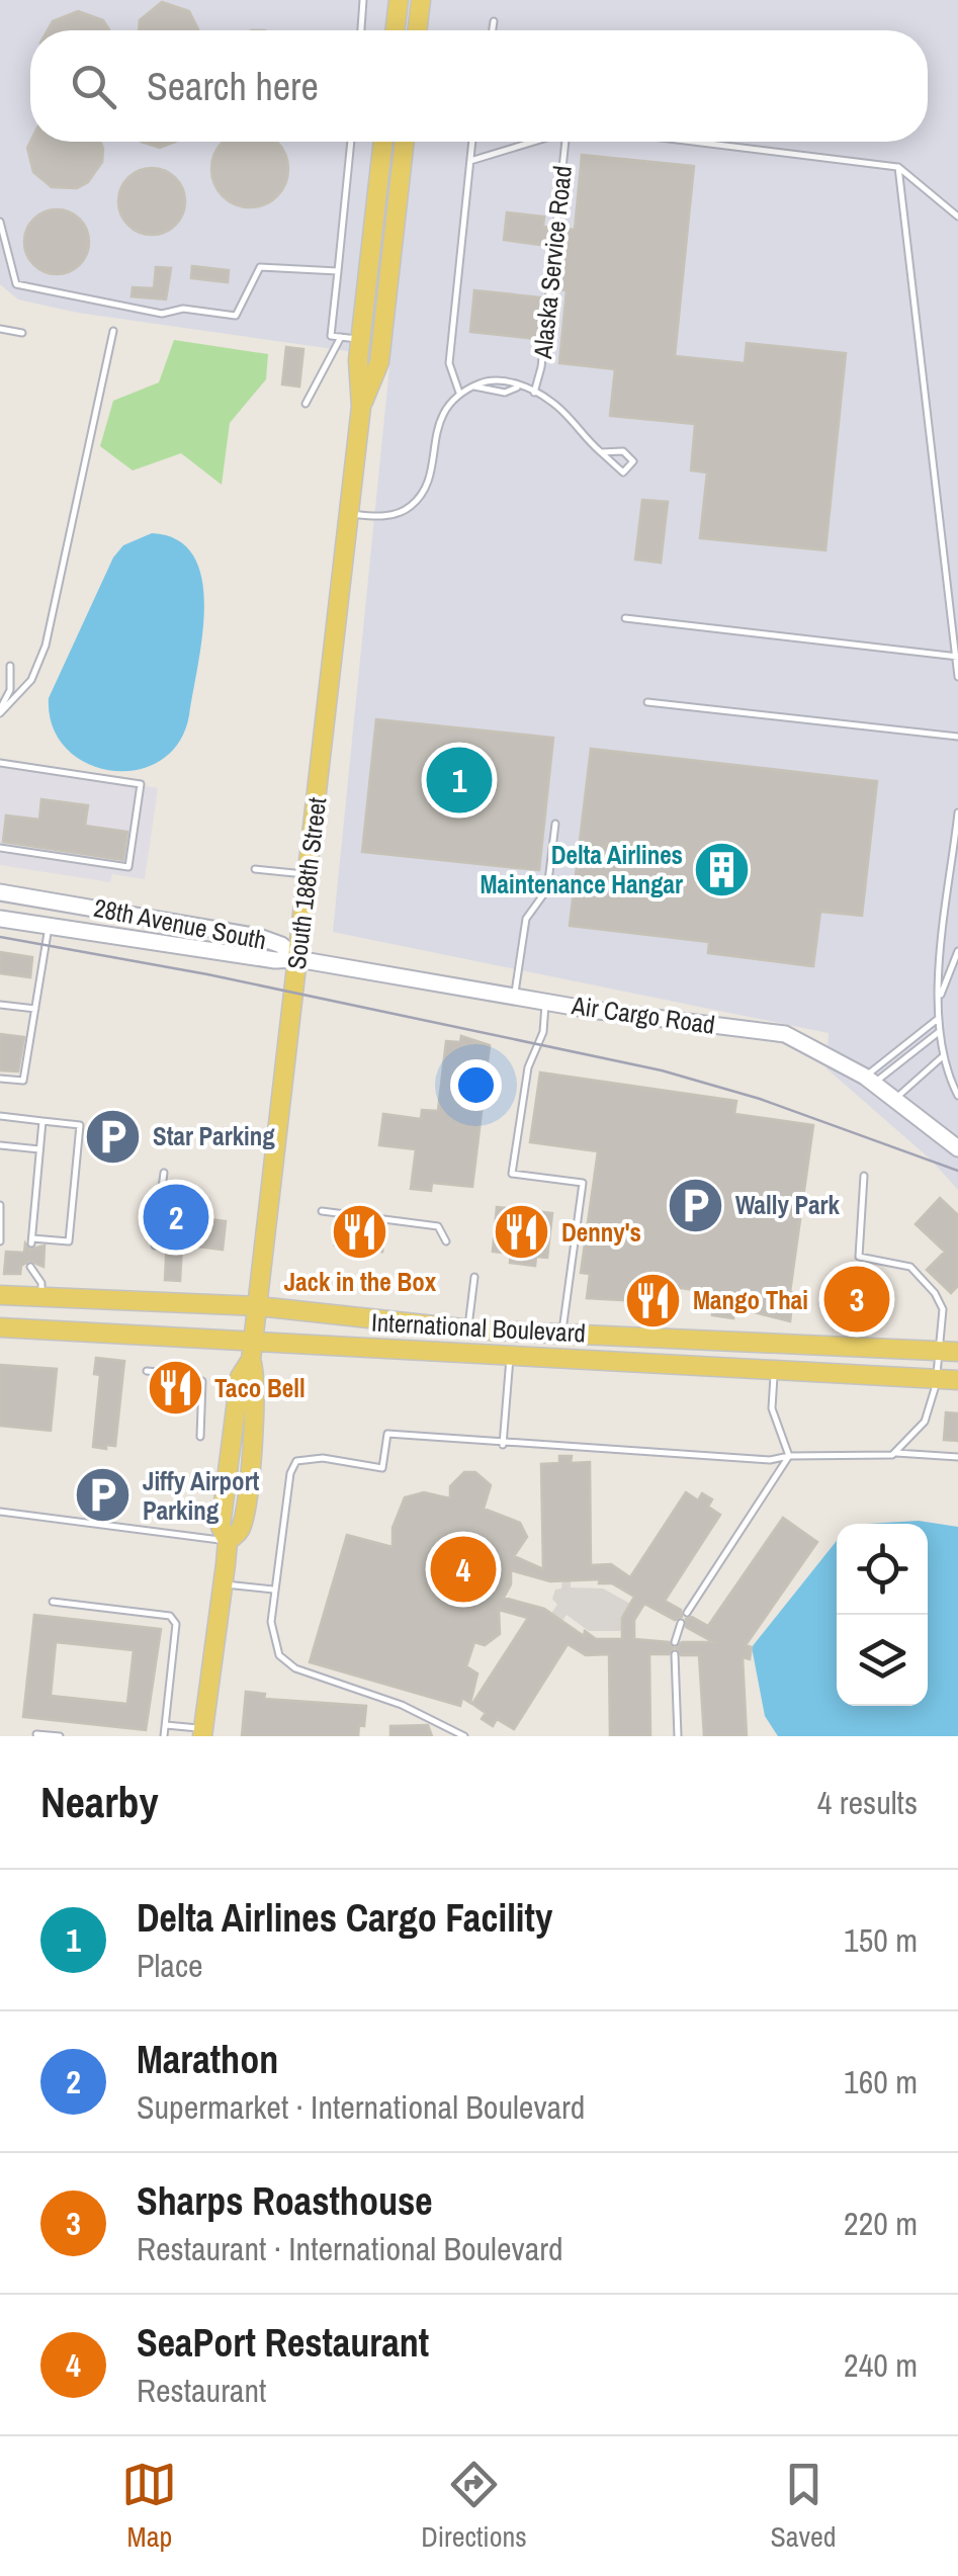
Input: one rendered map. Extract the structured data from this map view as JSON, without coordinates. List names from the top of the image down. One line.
{"streets":{"main road":["South 188th Street","International Boulevard"],"street":["28th Avenue South","Air Cargo Road"],"lane":["Alaska Service Road"]},"crossings":[["South 188th Street","28th Avenue South"],["South 188th Street","Air Cargo Road"],["South 188th Street","International Boulevard"],["28th Avenue South","Air Cargo Road"]],"places":{"building":["Delta Airlines Maintenance Hangar"],"parking":["Star Parking","Wally Park","Jiffy Airport Parking"],"restaurant":["Jack in the Box","Denny's","Mango Thai","Taco Bell"]},"page":{"search":"Search here","pins":["1","2","3","4"],"heading":["Nearby","4 results"],"list":[{"mark":"1","name":"Delta Airlines Cargo Facility","note":"Place","value":"150 m"},{"mark":"2","name":"Marathon","note":"Supermarket · International Boulevard","value":"160 m"},{"mark":"3","name":"Sharps Roasthouse","note":"Restaurant · International Boulevard","value":"220 m"},{"mark":"4","name":"SeaPort Restaurant","note":"Restaurant","value":"240 m"}],"nav":["Map","Directions","Saved"]}}
